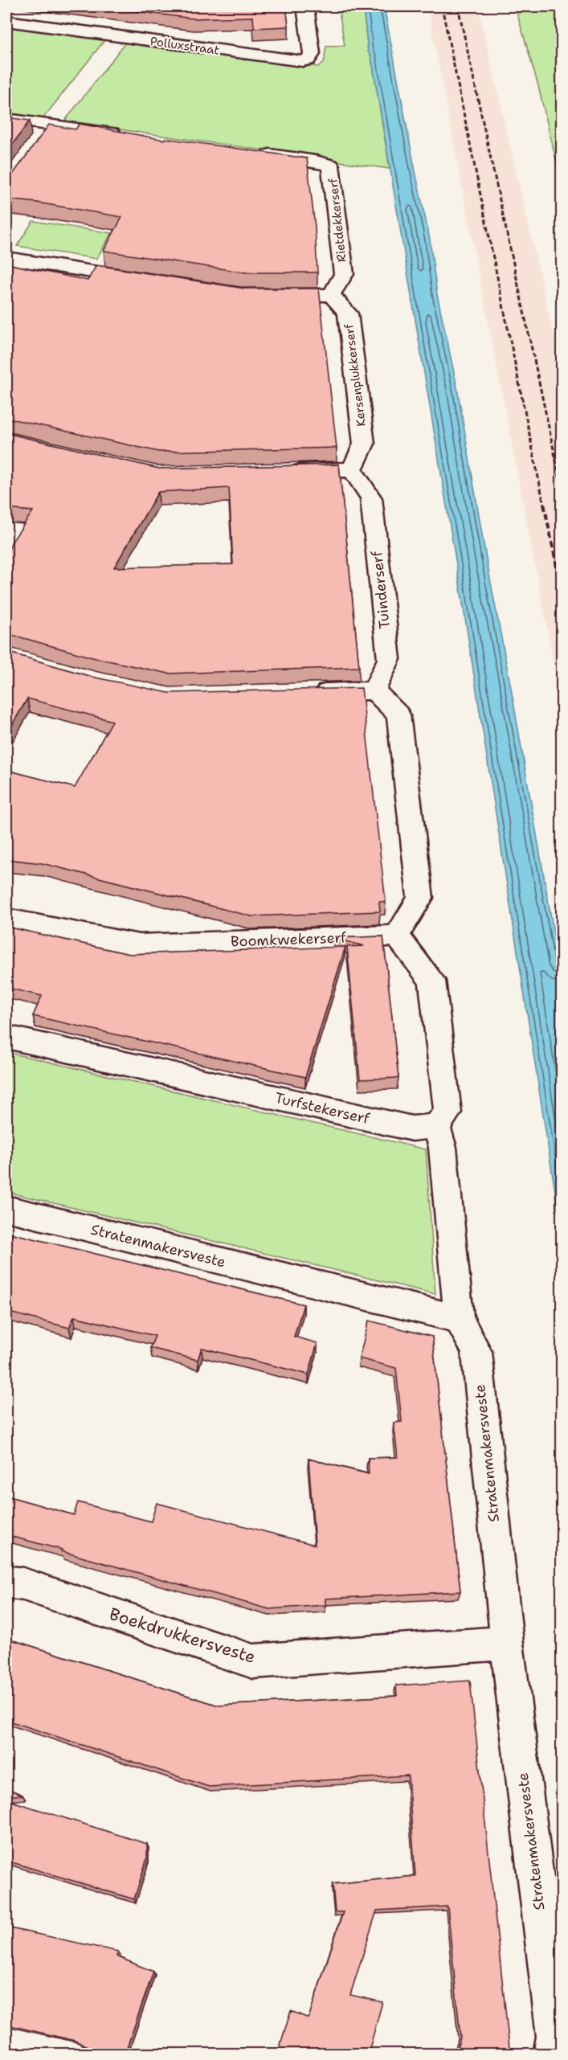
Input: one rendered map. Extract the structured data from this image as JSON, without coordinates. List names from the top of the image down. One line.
{"streets":{"street":["Polluxstraat","Rietdekkerserf","Kersenplukkerserf","Tuinderserf","Boomkwekerserf","Turfstekerserf","Stratenmakersveste","Boekdrukkersveste"]},"crossings":[["Rietdekkerserf","Kersenplukkerserf"],["Kersenplukkerserf","Tuinderserf"],["Stratenmakersveste","Boekdrukkersveste"]]}
